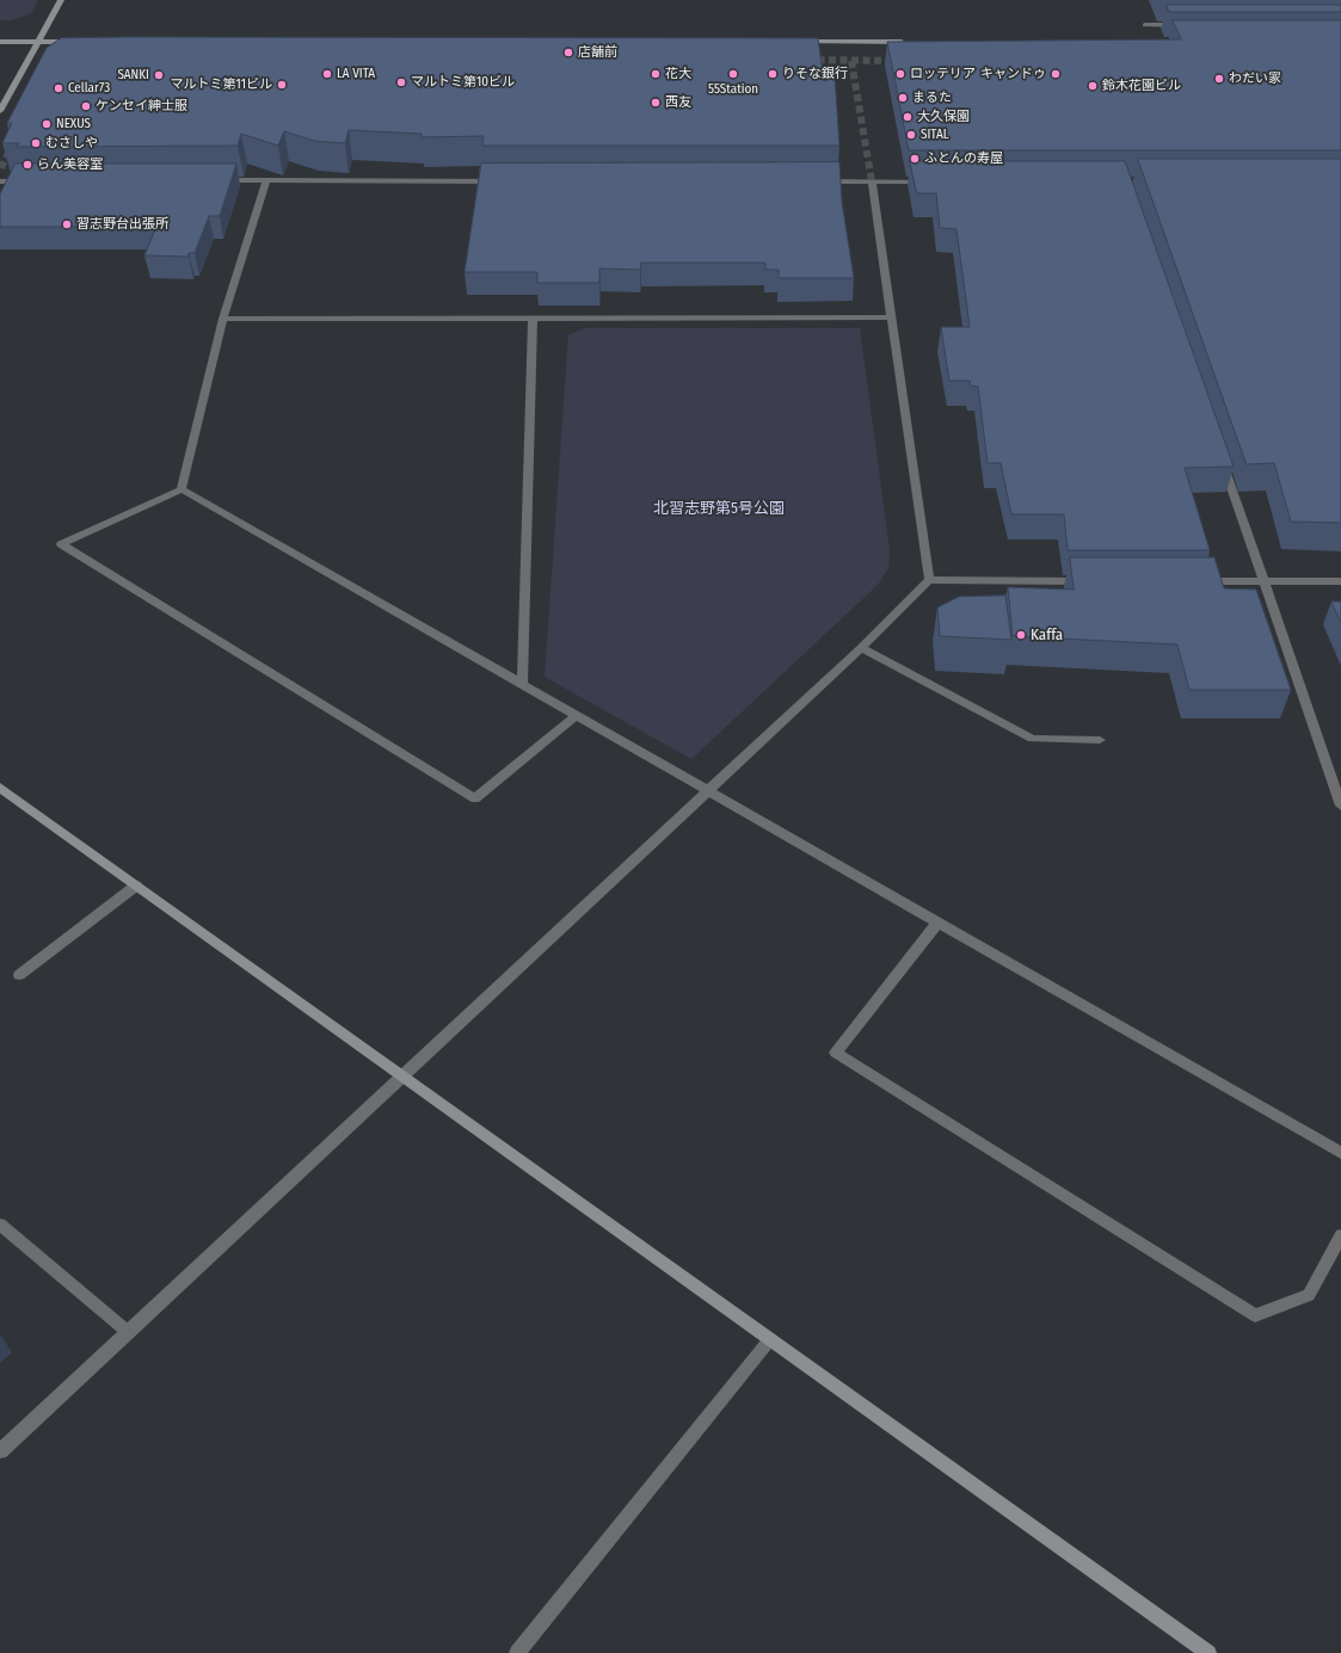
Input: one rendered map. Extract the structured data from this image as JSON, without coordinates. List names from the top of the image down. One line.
{"parks":["北習志野第5号公園"],"places":["店舗前","LA VITA","花大","55Station","りそな銀行","ロッテリア","キャンドゥ","SANKI","わだい家","マルトミ第10ビル","マルトミ第11ビル","鈴木花園ビル","Cellar73","まるた","西友","ケンセイ紳士服","大久保園","NEXUS","SITAL","むさしや","ふとんの寿屋","らん美容室","習志野台出張所","Kaffa"]}
